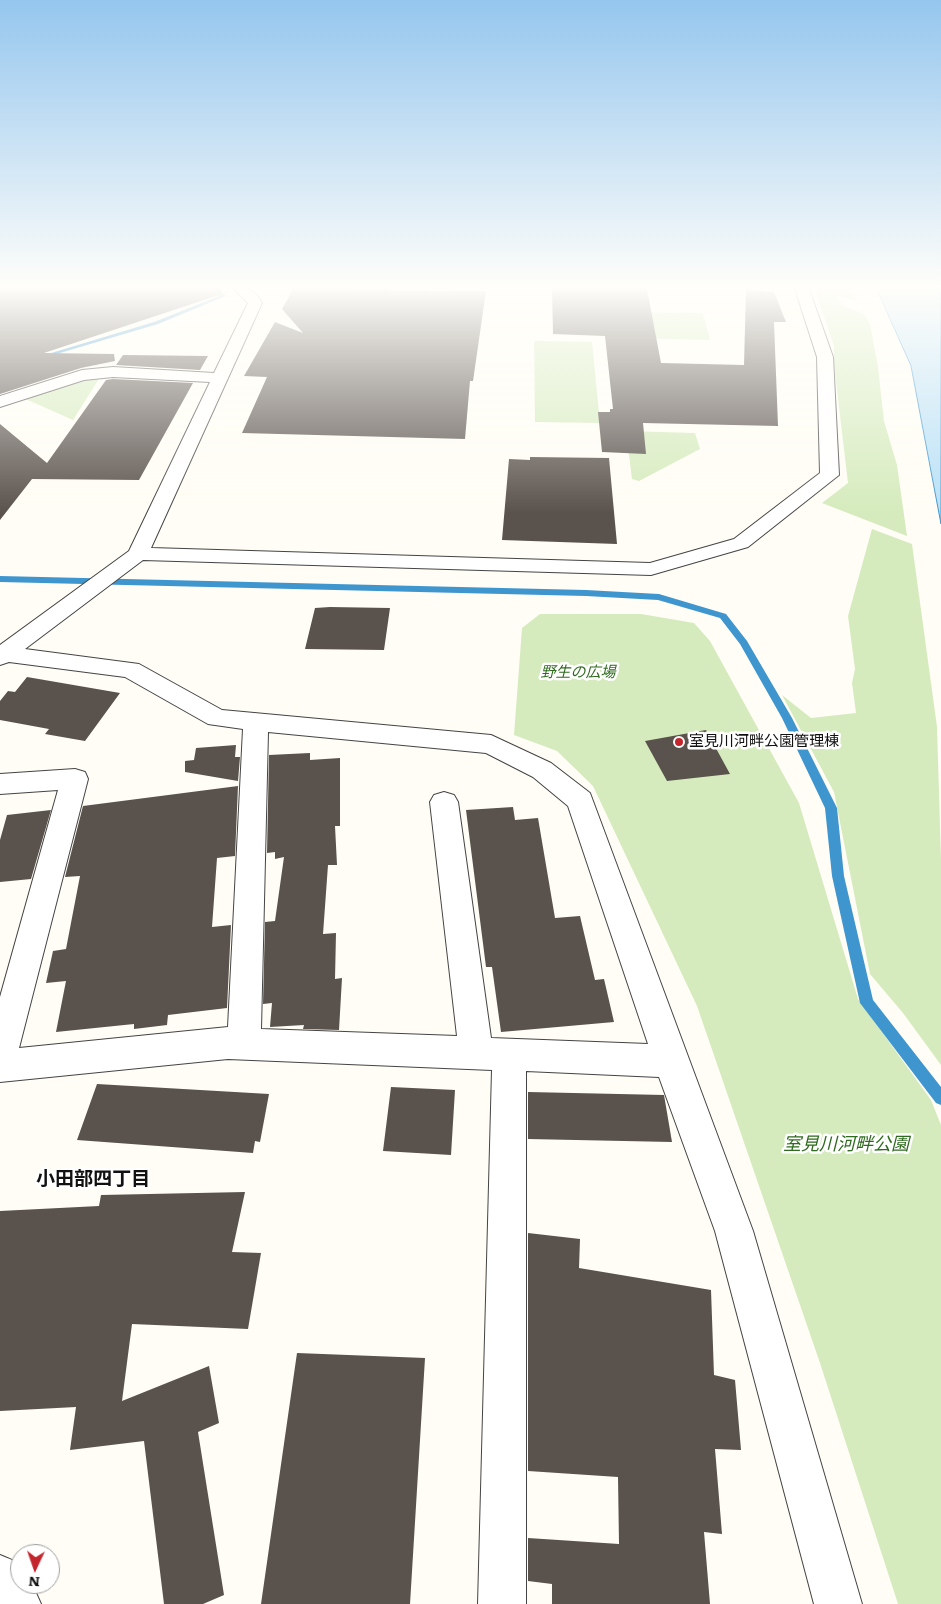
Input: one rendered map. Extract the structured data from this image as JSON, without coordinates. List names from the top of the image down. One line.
{"districts":["小田部四丁目"],"parks":["野生の広場","室見川河畔公園"],"places":["室見川河畔公園管理棟"],"north":"bottom"}
